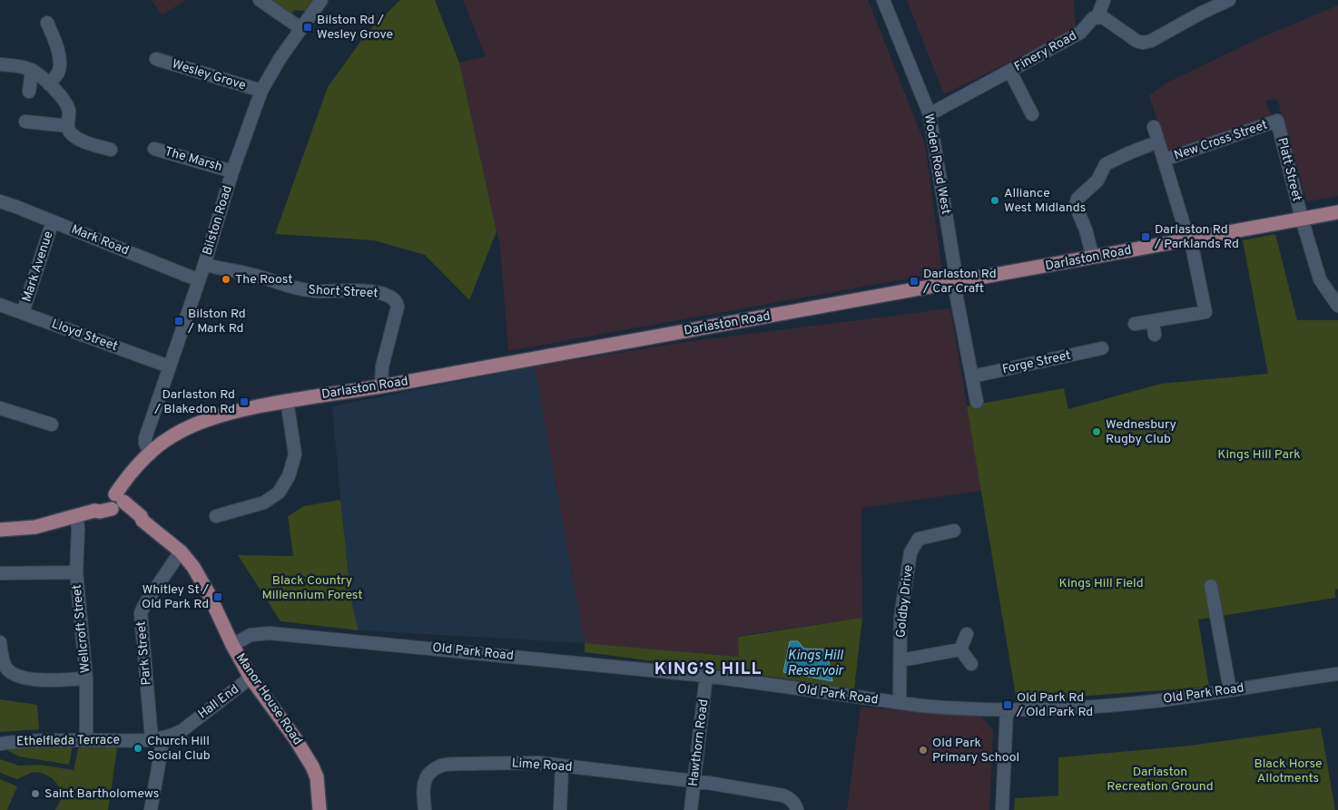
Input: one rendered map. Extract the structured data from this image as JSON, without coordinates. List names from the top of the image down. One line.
{"streets":{"main road":["Darlaston Road","Manor House Road"],"street":["Finery Road","Wesley Grove","New Cross Street","The Marsh","Woden Road West","Platt Street","Bilston Road","Mark Road","Mark Avenue","Short Street","Lloyd Street","Forge Street","Goldby Drive","Wellcroft Street","Old Park Road","Park Street","Hall End","Ethelfleda Terrace","Hawthorn Road","Lime Road"]},"crossings":[["Finery Road","Woden Road West"],["Wesley Grove","Bilston Road"],["New Cross Street","Platt Street"],["The Marsh","Bilston Road"],["Woden Road West","Darlaston Road"],["Platt Street","Darlaston Road"],["Bilston Road","Mark Road"],["Bilston Road","Darlaston Road"],["Bilston Road","Short Street"],["Bilston Road","Lloyd Street"],["Mark Road","Mark Avenue"],["Darlaston Road","Short Street"],["Darlaston Road","Wellcroft Street"],["Darlaston Road","Manor House Road"],["Mark Avenue","Lloyd Street"],["Goldby Drive","Old Park Road"],["Wellcroft Street","Ethelfleda Terrace"],["Old Park Road","Manor House Road"],["Old Park Road","Hawthorn Road"],["Park Street","Manor House Road"],["Park Street","Hall End"],["Park Street","Ethelfleda Terrace"],["Manor House Road","Hall End"],["Hall End","Ethelfleda Terrace"],["Hawthorn Road","Lime Road"]],"districts":["KING’S HILL"],"water":["Kings Hill Reservoir"],"parks":["Kings Hill Park","Black Country Millennium Forest","Kings Hill Field","Black Horse Allotments","Darlaston Recreation Ground"],"places":{"transit":["Bilston Rd / Wesley Grove","Darlaston Rd / Parklands Rd","Darlaston Rd / Car Craft","Bilston Rd / Mark Rd","Darlaston Rd / Blakedon Rd","Whitley St / Old Park Rd","Old Park Rd / Old Park Rd"],"other":["Alliance West Midlands","The Roost","Wednesbury Rugby Club","Church Hill Social Club","Old Park Primary School","Saint Bartholomews"]}}
